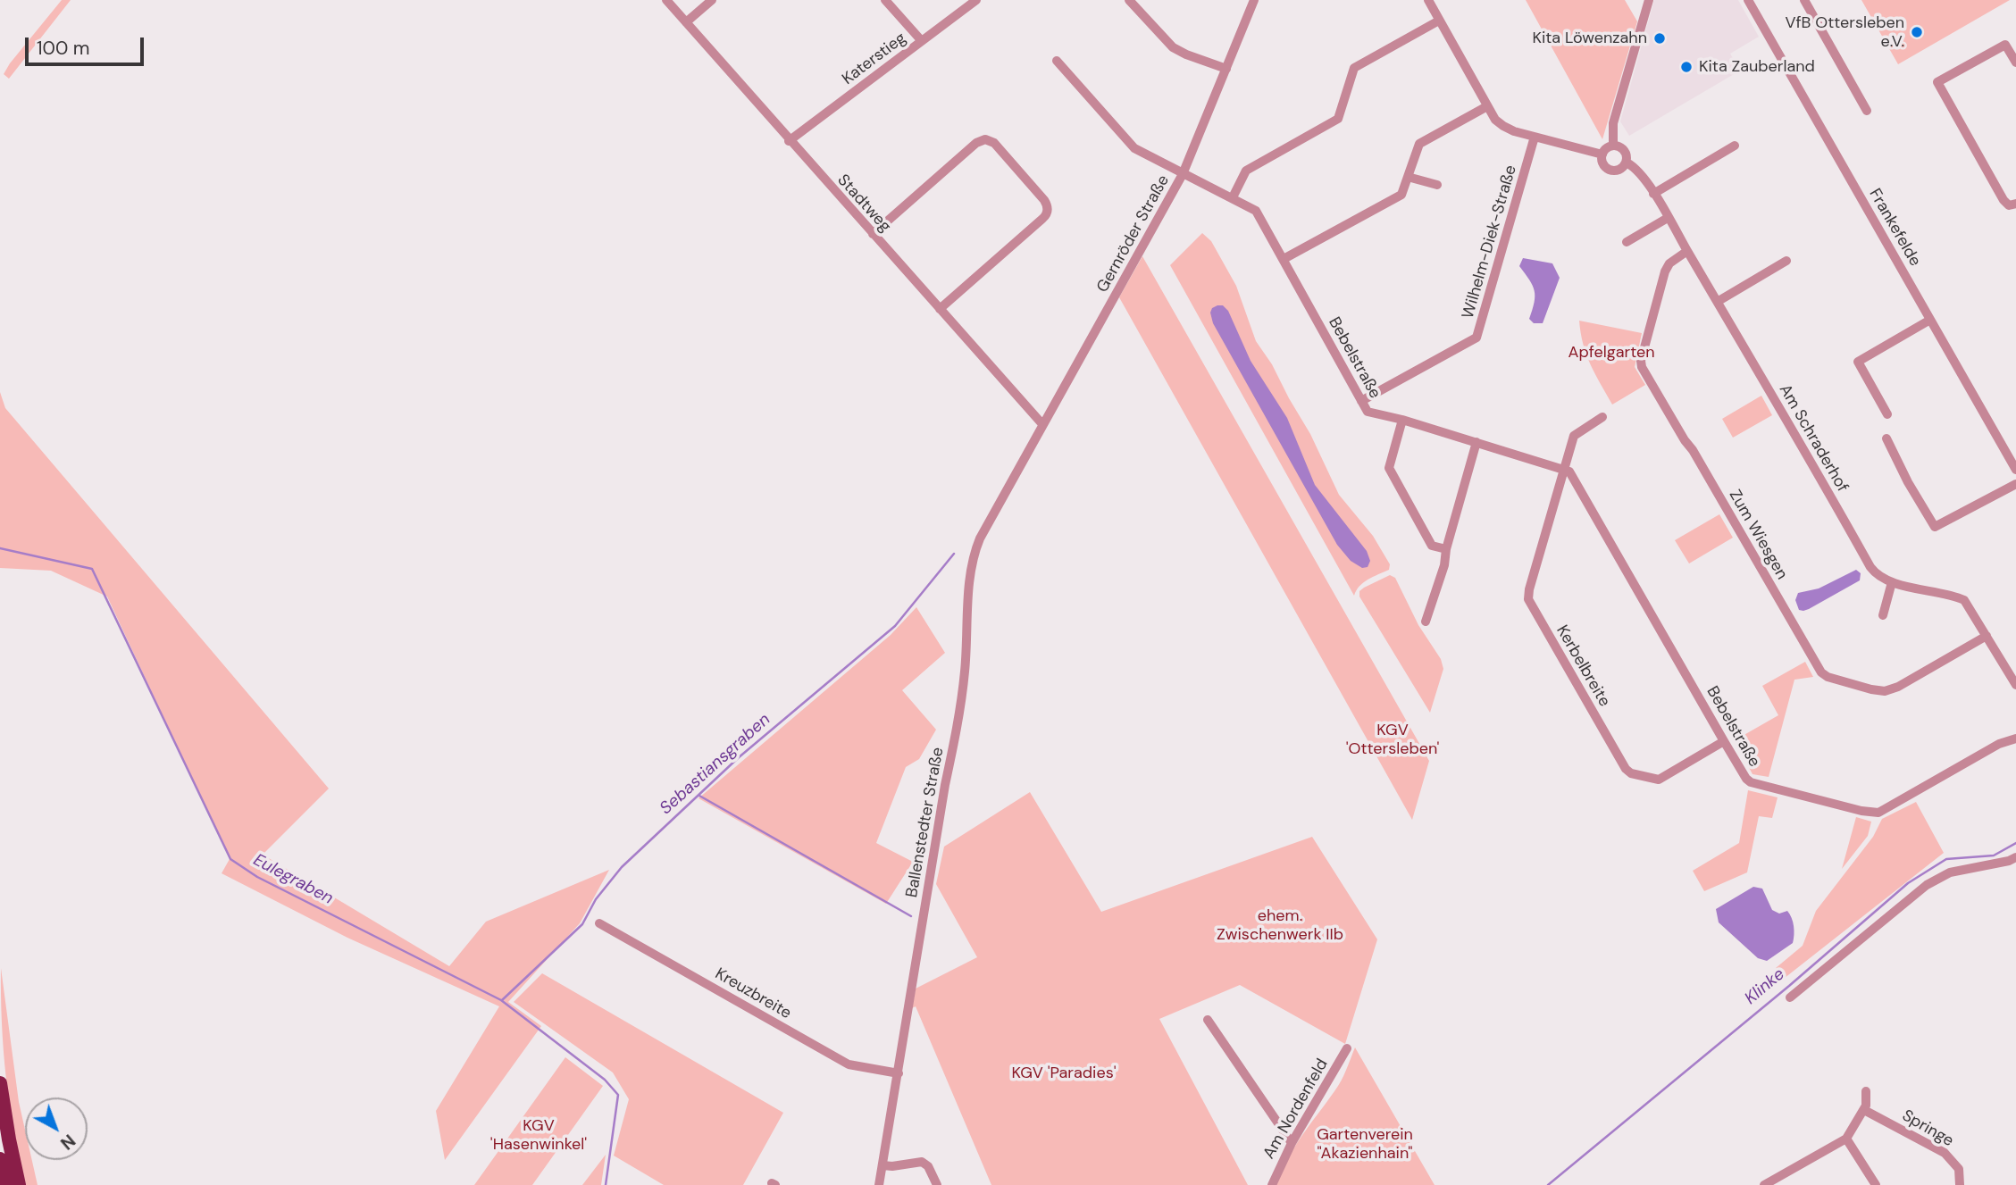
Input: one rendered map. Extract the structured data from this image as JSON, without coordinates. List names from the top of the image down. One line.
{"streets":{"street":["Katerstieg","Stadtweg","Frankefelde","Gernröder Straße","Wilhelm-Diek-Straße","Bebelstraße","Am Schraderhof","Zum Wiesgen","Kerbelbreite","Ballenstedter Straße","Kreuzbreite","Am Nordenfeld","Springe"]},"crossings":[["Katerstieg","Stadtweg"],["Stadtweg","Gernröder Straße"],["Gernröder Straße","Bebelstraße"],["Gernröder Straße","Ballenstedter Straße"],["Wilhelm-Diek-Straße","Bebelstraße"],["Bebelstraße","Kerbelbreite"],["Am Schraderhof","Zum Wiesgen"],["Ballenstedter Straße","Kreuzbreite"]],"water":["Sebastiansgraben","Eulegraben","Klinke"],"parks":["Apfelgarten","KGV 'Ottersleben'","ehem. Zwischenwerk IIb","KGV 'Paradies'","KGV 'Hasenwinkel'","Gartenverein \"Akazienhain\""],"places":["VfB Ottersleben e.V.","Kita Löwenzahn","Kita Zauberland"],"scale_bar":"100 m","north":"bottom right"}
